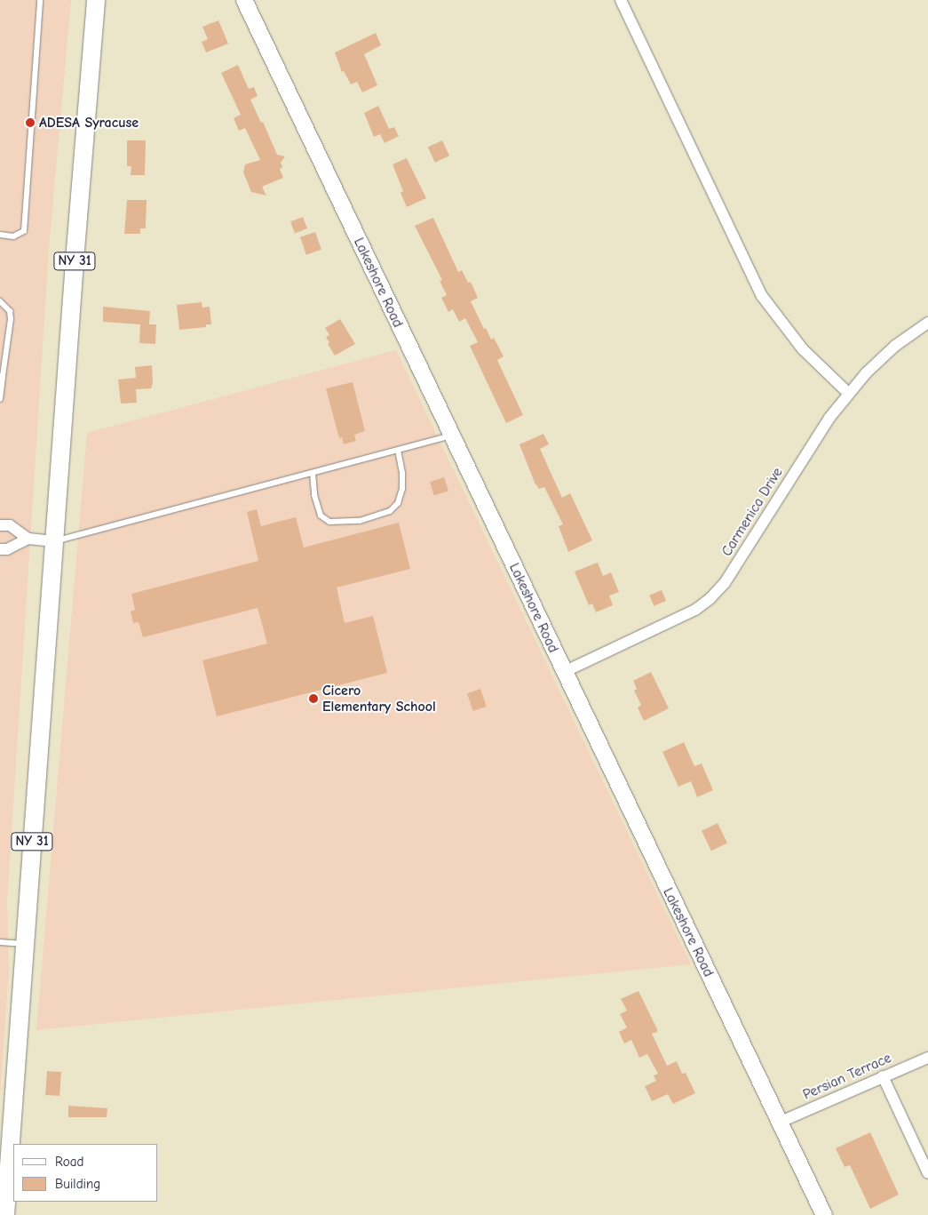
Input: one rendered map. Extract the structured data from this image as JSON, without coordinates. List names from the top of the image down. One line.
{"streets":{"main road":["NY 31"],"street":["Lakeshore Road","Carmenica Drive","Persian Terrace"]},"crossings":[["Lakeshore Road","Carmenica Drive"],["Lakeshore Road","Persian Terrace"]],"places":["ADESA Syracuse","Cicero Elementary School"],"legend":["Road","Building"]}
